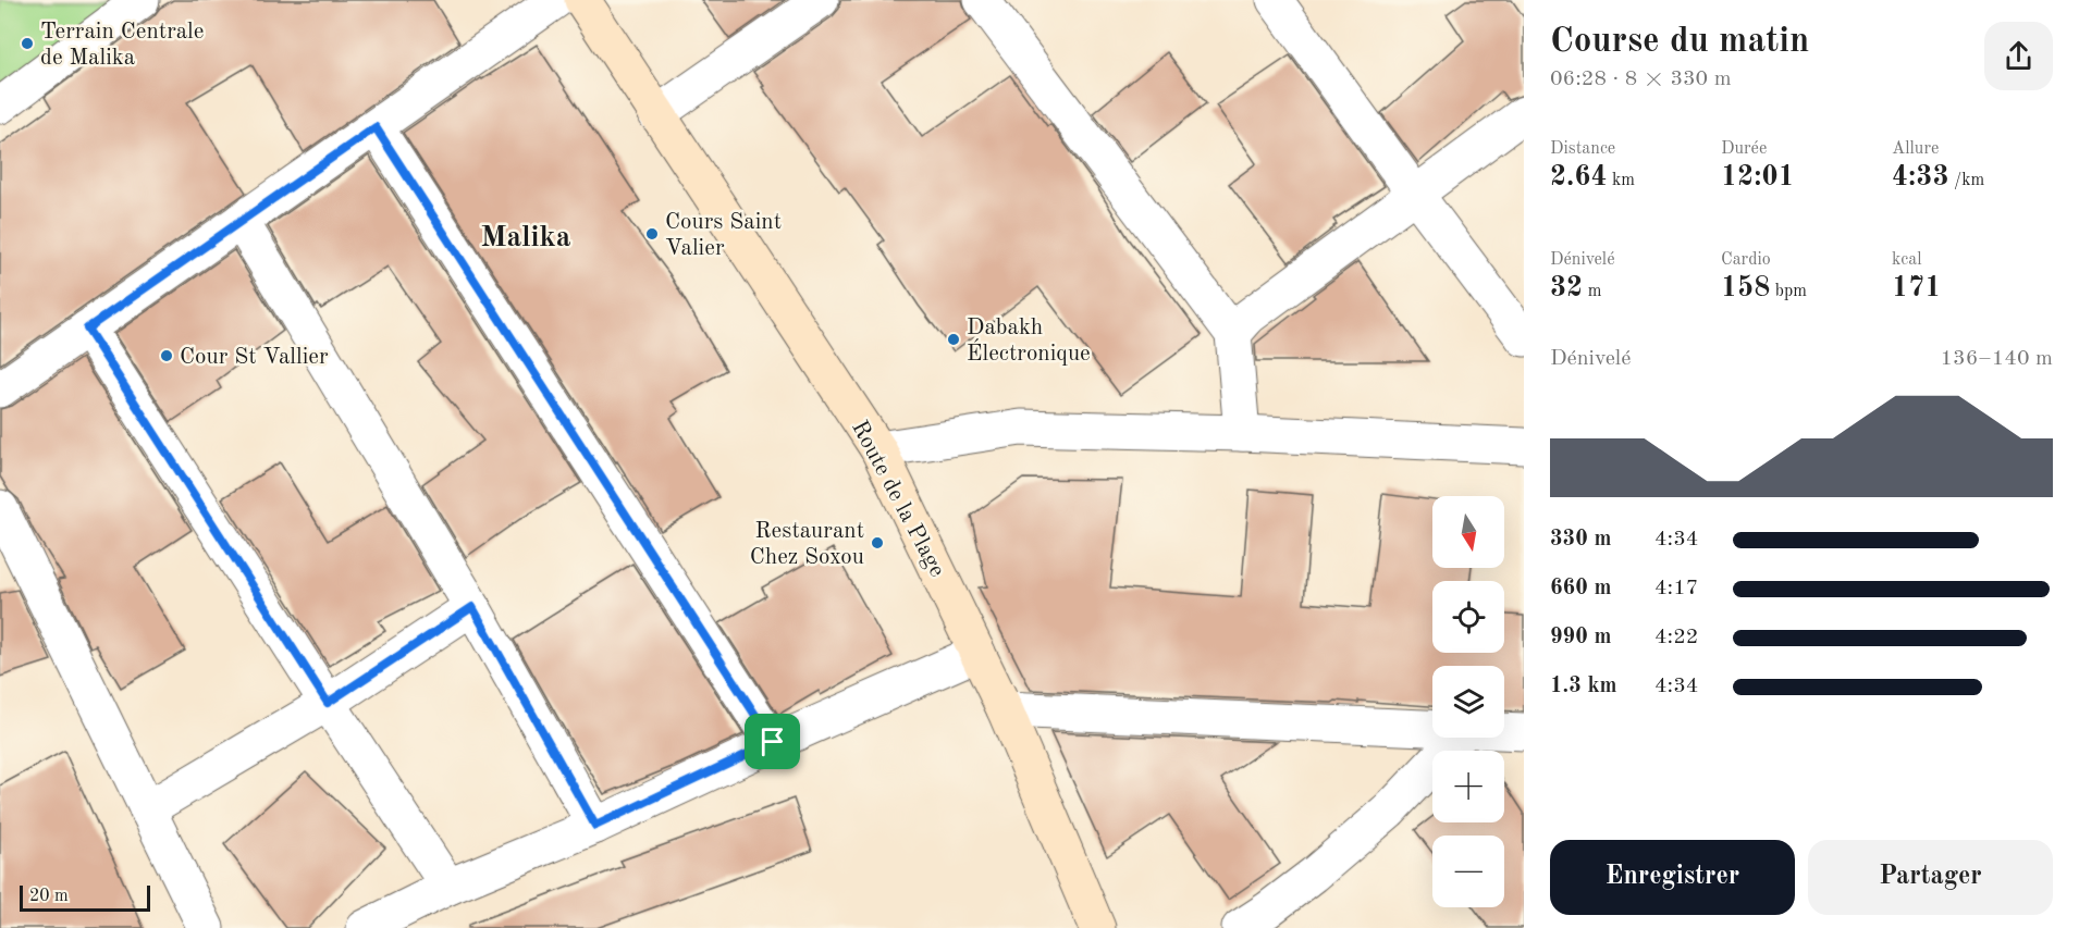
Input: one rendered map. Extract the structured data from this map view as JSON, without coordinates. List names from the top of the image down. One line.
{"streets":{"main road":["Route de la Plage"]},"districts":["Malika"],"places":["Terrain Centrale de Malika","Cours Saint Valier","Dabakh Électronique","Cour St Vallier","Restaurant Chez Soxou"],"scale_bar":"20 m","north":"bottom","page":{"heading":["Course du matin","06:28 · 8 × 330 m"],"stats":[["Distance","2.64 km"],["Durée","12:01"],["Allure","4:33 /km"],["Dénivelé","32 m"],["Cardio","158 bpm"],["kcal","171"]],"chart":["Dénivelé","136–140 m"],"map_buttons":["+","−"],"list":[{"name":"330 m","note":"4:34"},{"name":"660 m","note":"4:17"},{"name":"990 m","note":"4:22"},{"name":"1.3 km","note":"4:34"}],"buttons":["Enregistrer","Partager"],"scale":"20 m"}}
